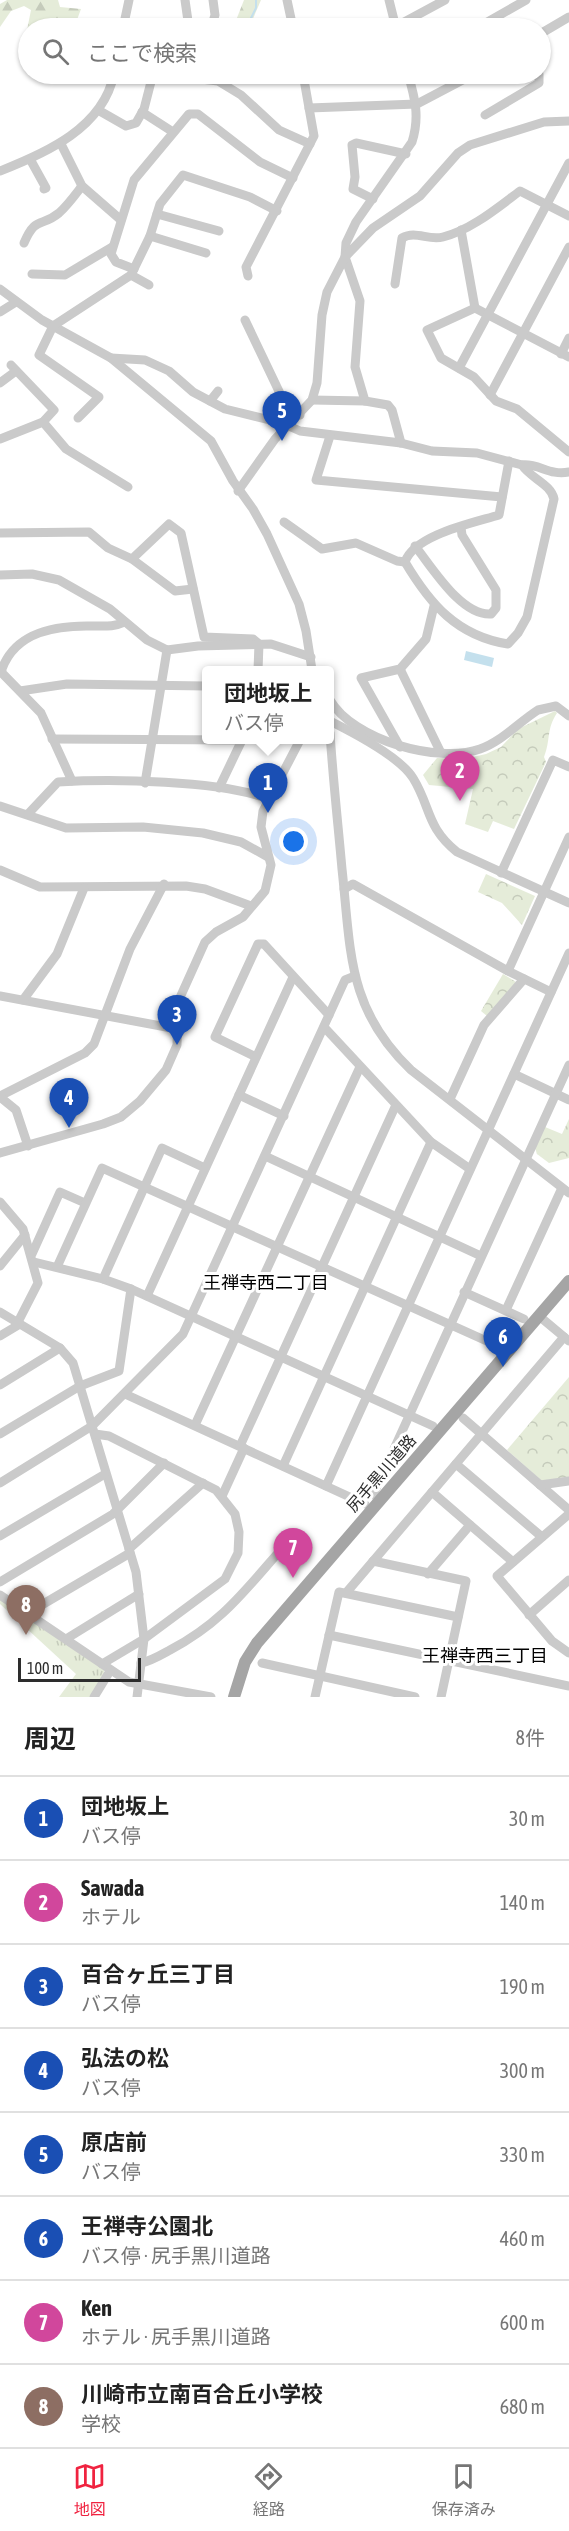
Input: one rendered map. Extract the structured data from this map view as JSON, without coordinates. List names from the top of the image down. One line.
{"streets":{"main road":["尻手黒川道路"]},"districts":["王禅寺西二丁目","王禅寺西三丁目"],"scale_bar":"100 m","page":{"search":"ここで検索","pins":["5","2","1","3","4","6","7","8"],"popup":["団地坂上","バス停"],"scale":"100 m","heading":["周辺","8件"],"list":[{"mark":"1","name":"団地坂上","note":"バス停","value":"30 m"},{"mark":"2","name":"Sawada","note":"ホテル","value":"140 m"},{"mark":"3","name":"百合ヶ丘三丁目","note":"バス停","value":"190 m"},{"mark":"4","name":"弘法の松","note":"バス停","value":"300 m"},{"mark":"5","name":"原店前","note":"バス停","value":"330 m"},{"mark":"6","name":"王禅寺公園北","note":"バス停 · 尻手黒川道路","value":"460 m"},{"mark":"7","name":"Ken","note":"ホテル · 尻手黒川道路","value":"600 m"},{"mark":"8","name":"川崎市立南百合丘小学校","note":"学校","value":"680 m"}],"nav":["地図","経路","保存済み"]}}
